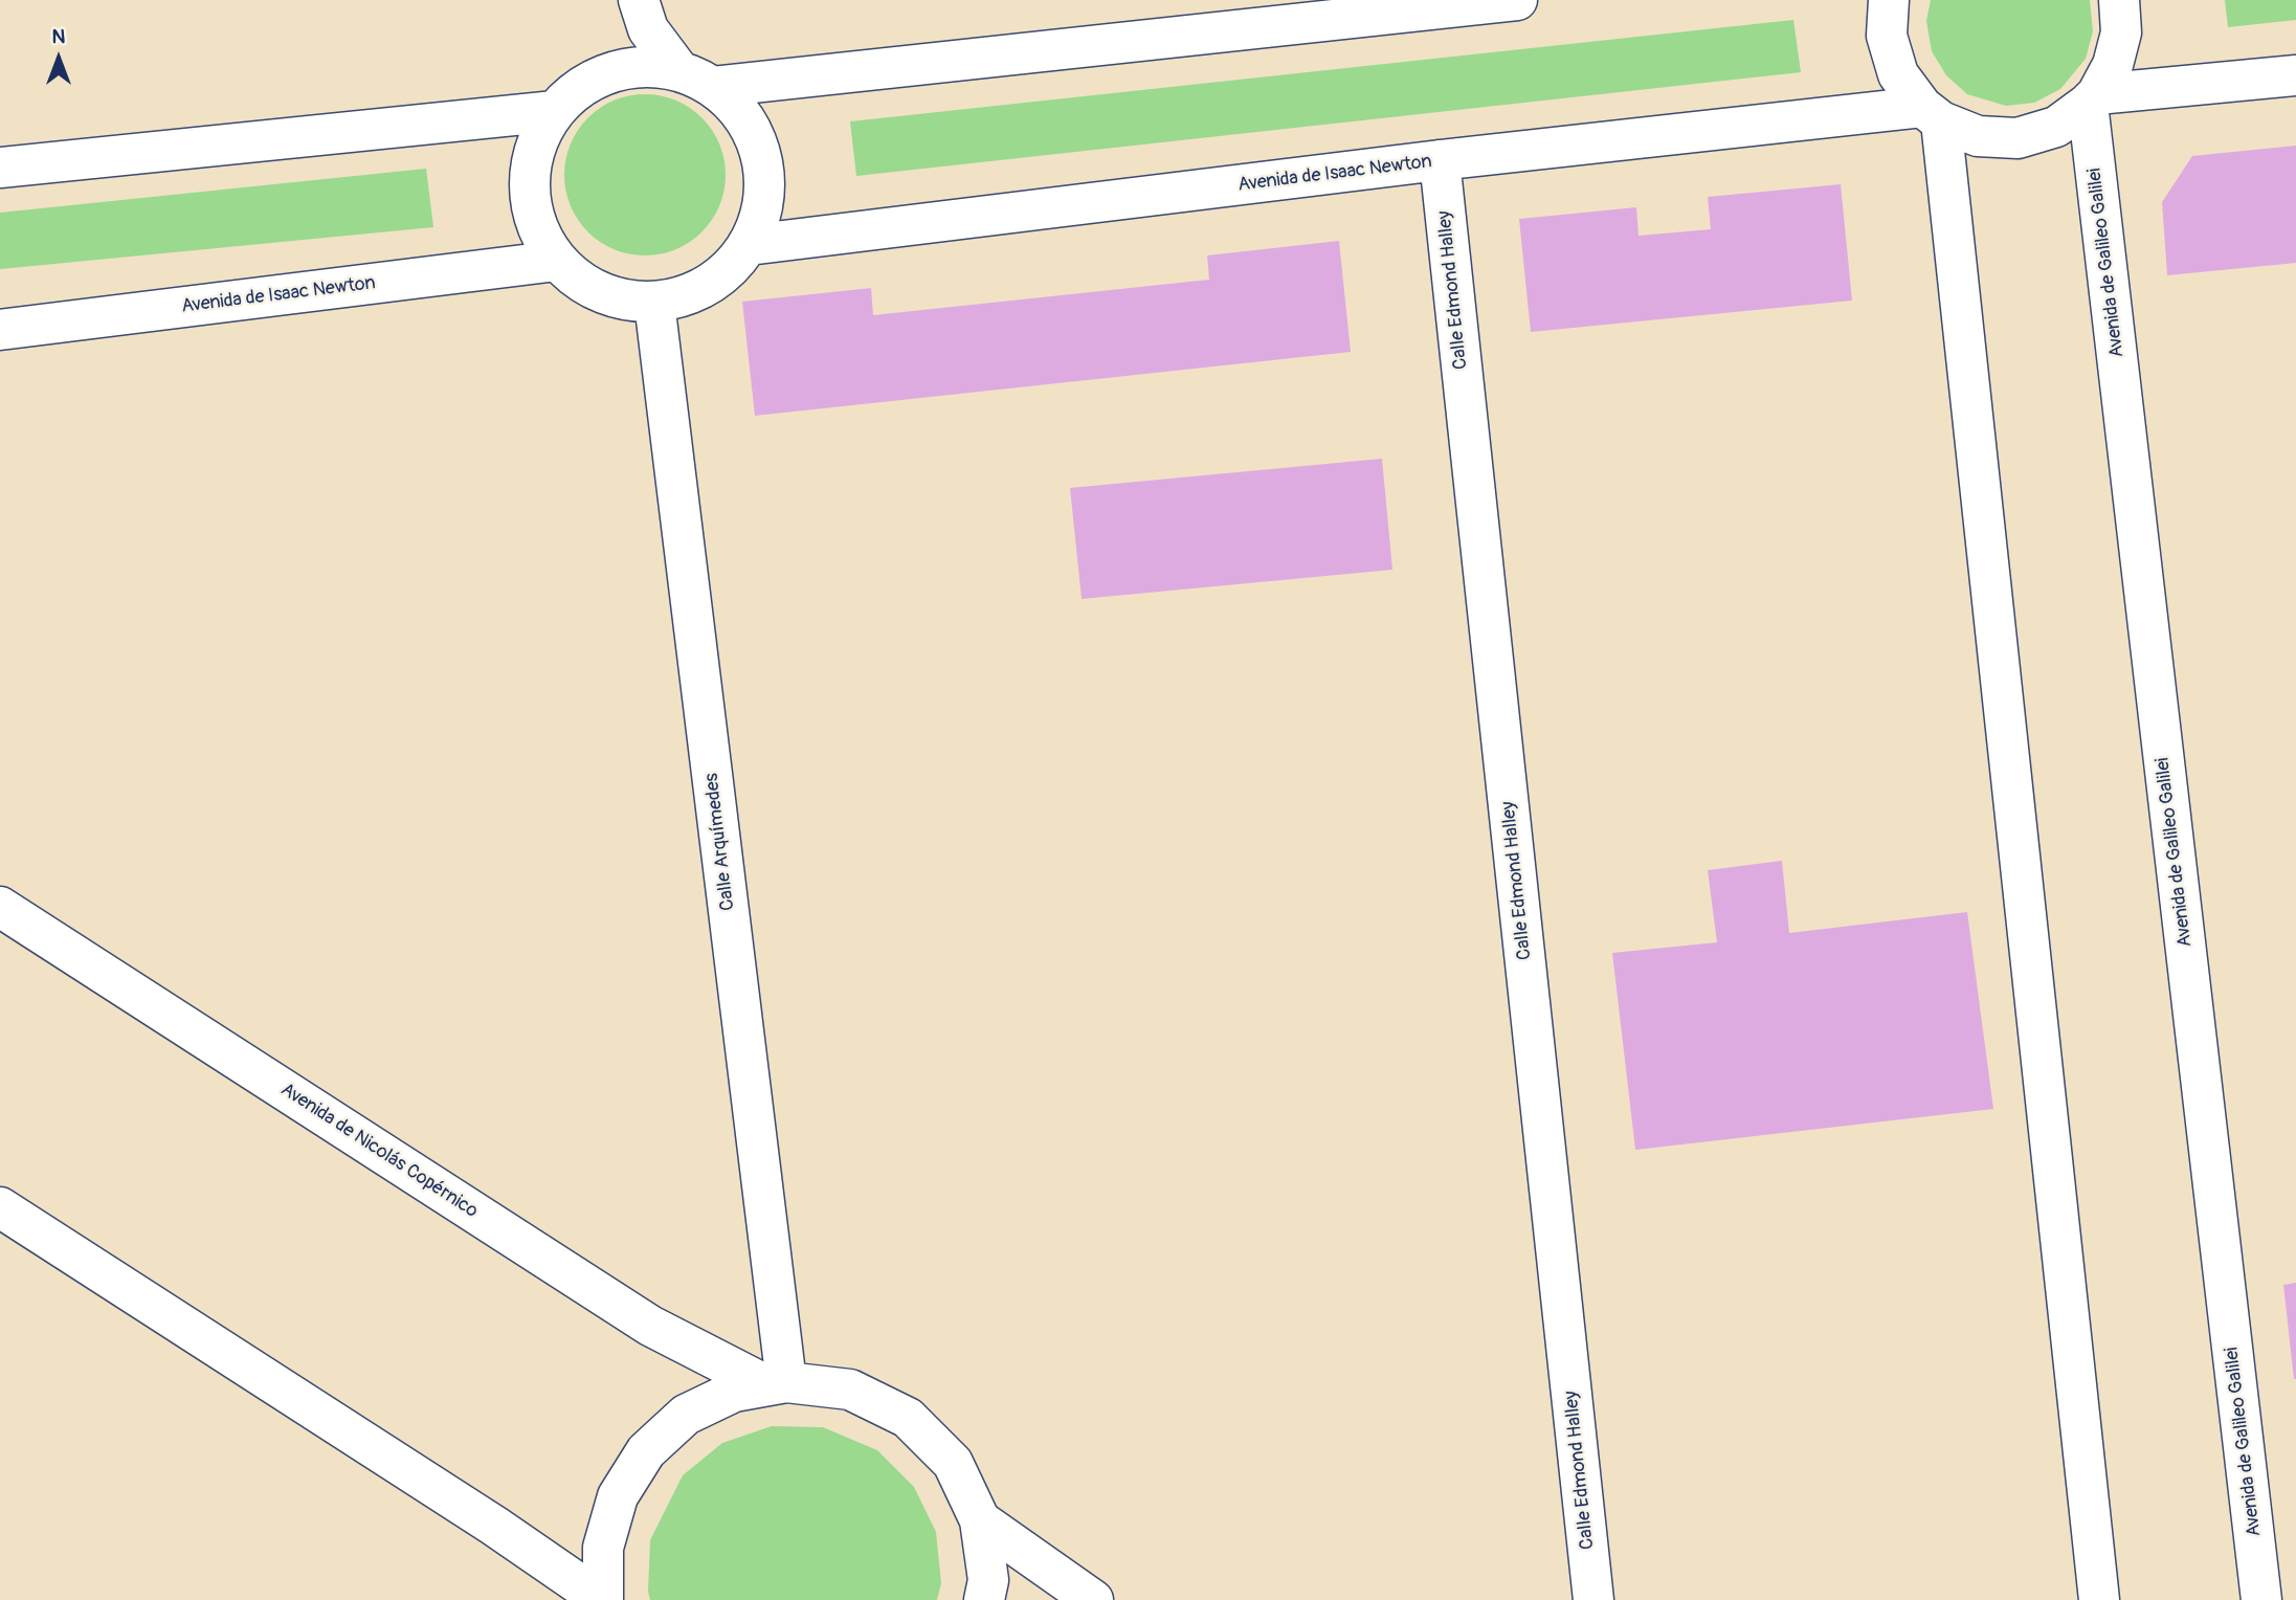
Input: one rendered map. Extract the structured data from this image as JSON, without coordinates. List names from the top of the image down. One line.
{"streets":{"street":["Avenida de Isaac Newton","Avenida de Galileo Galilei","Calle Edmond Halley","Calle Arquímedes","Avenida de Nicolás Copérnico"]},"crossings":[["Avenida de Isaac Newton","Calle Edmond Halley"],["Avenida de Isaac Newton","Calle Arquímedes"],["Calle Arquímedes","Avenida de Nicolás Copérnico"]],"north":"top"}
